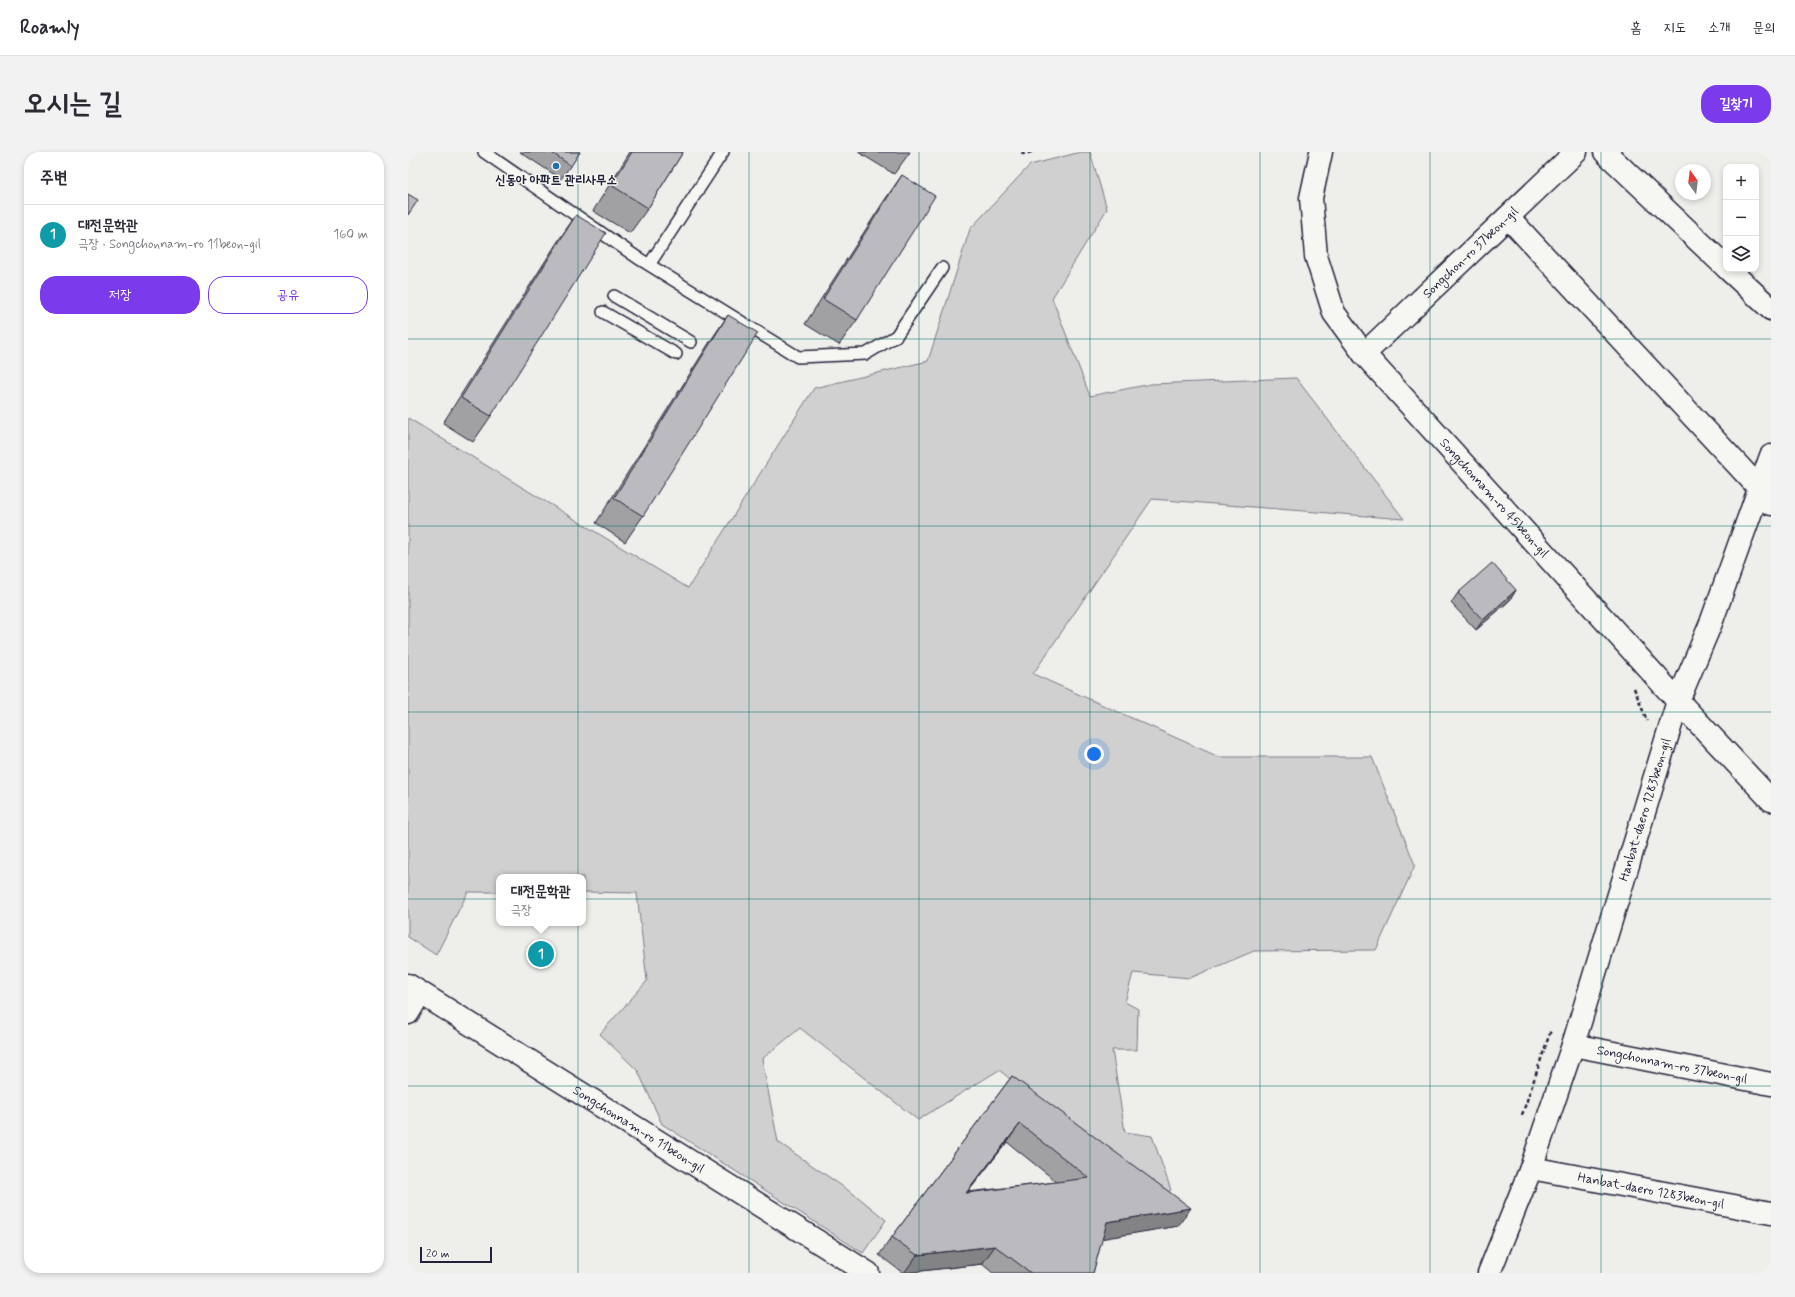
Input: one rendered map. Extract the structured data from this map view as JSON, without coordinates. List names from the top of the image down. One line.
{"streets":{"street":["Songchon-ro 37beon-gil","Songchonnam-ro 45beon-gil","Hanbat-daero 1283beon-gil","Songchonnam-ro 37beon-gil","Songchonnam-ro 11beon-gil"]},"crossings":[["Songchon-ro 37beon-gil","Songchonnam-ro 45beon-gil"],["Songchonnam-ro 45beon-gil","Hanbat-daero 1283beon-gil"],["Hanbat-daero 1283beon-gil","Songchonnam-ro 37beon-gil"]],"places":["신동아 아파트 관리사무소"],"scale_bar":"20 m","north":"top","page":{"header":"Roamly","nav":["홈","지도","소개","문의"],"buttons":["길찾기",["저장","공유"]],"title":"오시는 길","heading":"주변","map_buttons":["+","−"],"list":[{"mark":"1","name":"대전문학관","note":"극장 · Songchonnam-ro 11beon-gil","value":"160 m"}],"popup":["대전문학관","극장"],"pins":"1","scale":"20 m"}}
